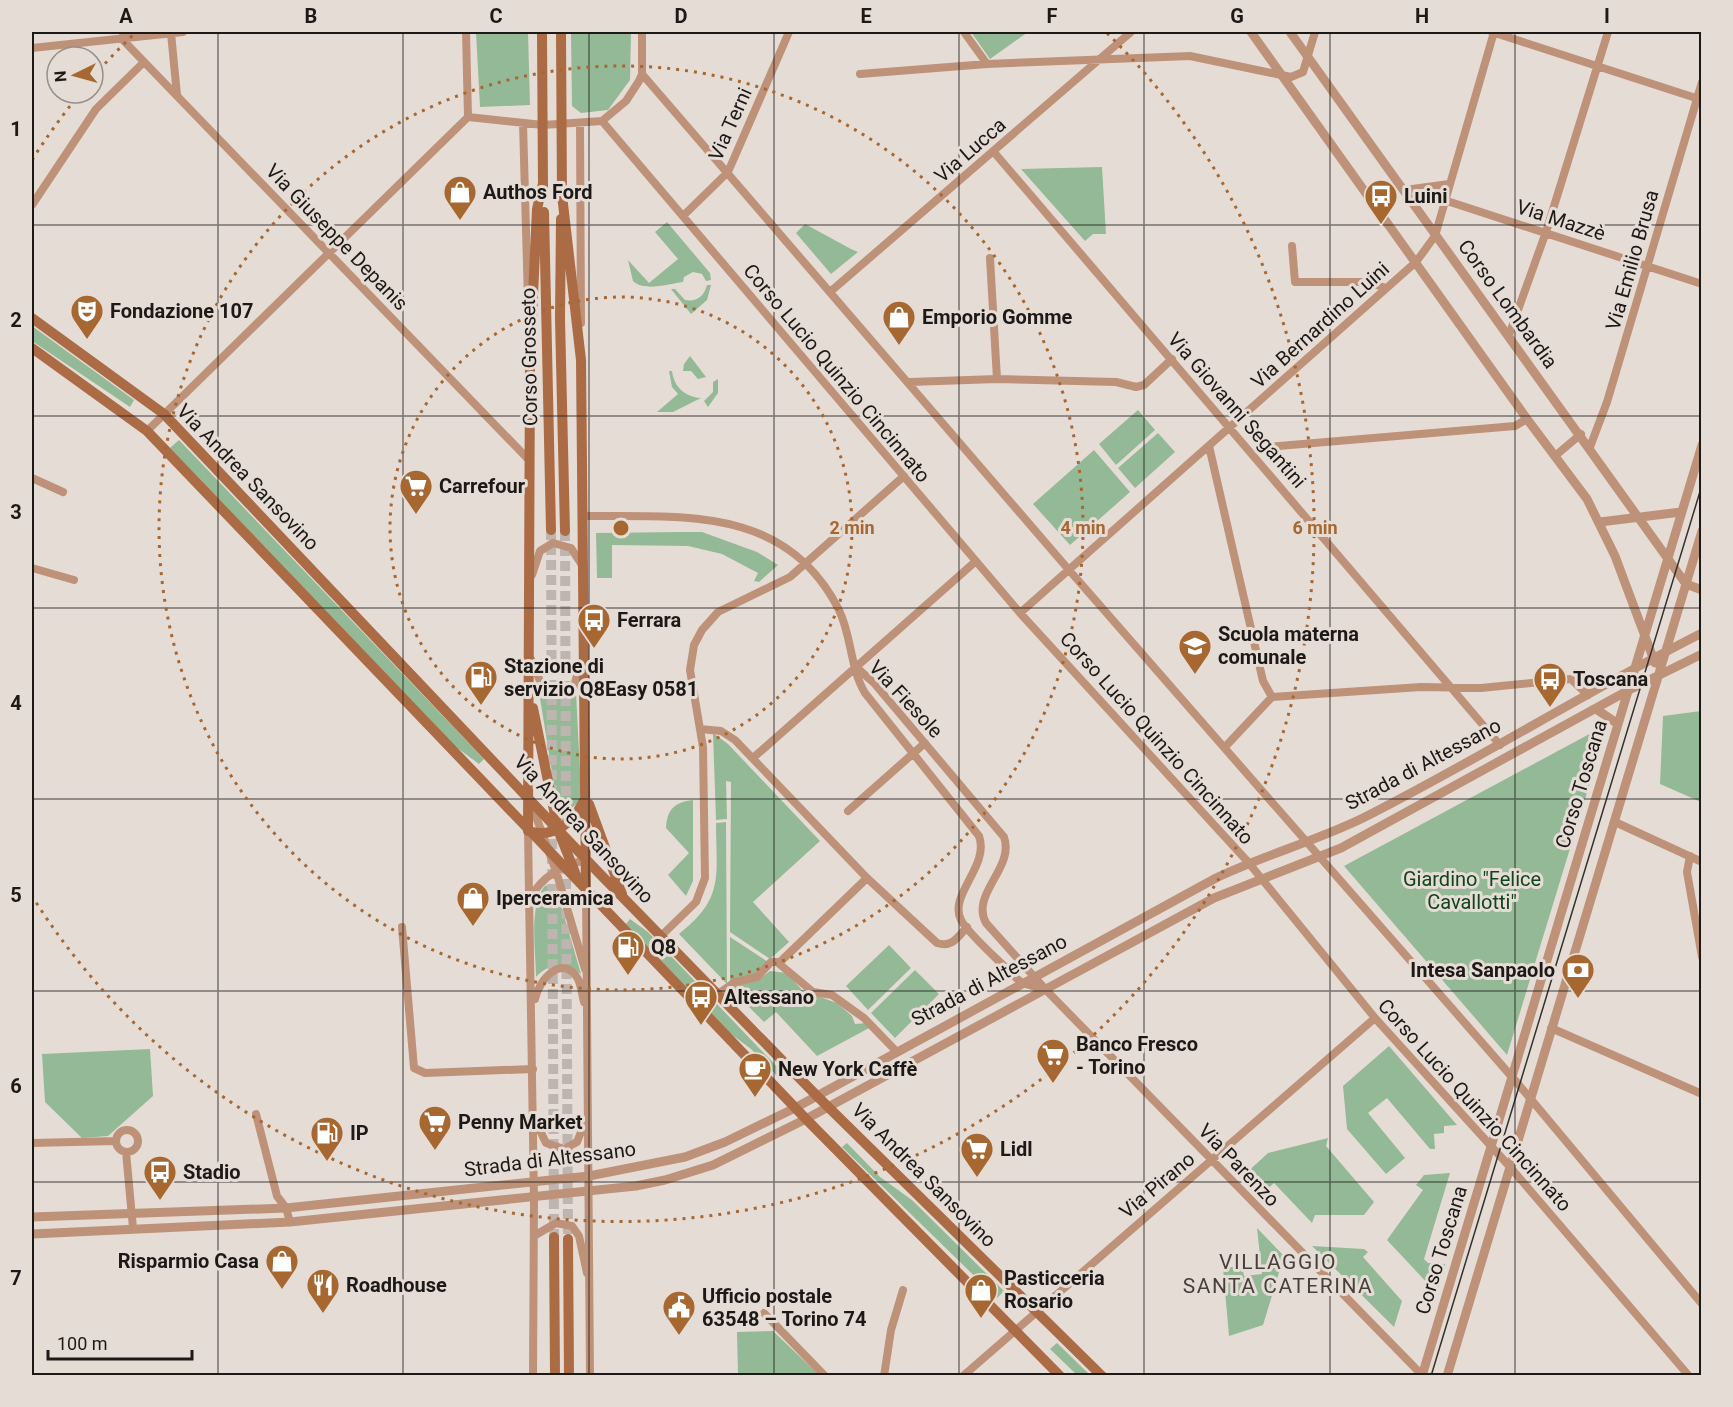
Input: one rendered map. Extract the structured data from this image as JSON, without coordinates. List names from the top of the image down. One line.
{"streets":{"main road":["Corso Grosseto","Via Andrea Sansovino"],"street":["Via Terni","Via Lucca","Via Mazzè","Via Giuseppe Depanis","Via Emilio Brusa","Corso Lombardia","Via Bernardino Luini","Corso Lucio Quinzio Cincinnato","Via Giovanni Segantini","Via Fiesole","Strada di Altessano","Corso Toscana","Via Parenzo","Via Pirano"]},"crossings":[["Via Terni","Corso Lucio Quinzio Cincinnato"],["Via Lucca","Corso Lucio Quinzio Cincinnato"],["Via Lucca","Via Giovanni Segantini"],["Via Mazzè","Via Emilio Brusa"],["Via Mazzè","Via Bernardino Luini"],["Via Giuseppe Depanis","Corso Grosseto"],["Via Emilio Brusa","Corso Lombardia"],["Corso Lombardia","Via Bernardino Luini"],["Corso Lombardia","Corso Toscana"],["Via Bernardino Luini","Corso Lucio Quinzio Cincinnato"],["Via Bernardino Luini","Via Giovanni Segantini"],["Corso Grosseto","Via Andrea Sansovino"],["Corso Grosseto","Strada di Altessano"],["Corso Lucio Quinzio Cincinnato","Strada di Altessano"],["Corso Lucio Quinzio Cincinnato","Corso Toscana"],["Corso Lucio Quinzio Cincinnato","Via Pirano"],["Via Giovanni Segantini","Strada di Altessano"],["Via Andrea Sansovino","Strada di Altessano"],["Via Andrea Sansovino","Via Pirano"],["Via Fiesole","Strada di Altessano"],["Via Fiesole","Via Parenzo"],["Strada di Altessano","Corso Toscana"],["Strada di Altessano","Via Parenzo"],["Corso Toscana","Via Parenzo"],["Via Parenzo","Via Pirano"]],"districts":["VILLAGGIO SANTA CATERINA"],"parks":["Giardino \"Felice Cavallotti\""],"places":{"shop":["Authos Ford","Emporio Gomme","Iperceramica","Risparmio Casa","Pasticceria Rosario"],"bus stop":["Luini","Ferrara","Toscana","Altessano","Stadio"],"theatre":["Fondazione 107"],"supermarket":["Carrefour","Banco Fresco - Torino","Penny Market","Lidl"],"school or university":["Scuola materna comunale"],"fuel station":["Stazione di servizio Q8Easy 0581","Q8","IP"],"bank":["Intesa Sanpaolo"],"cafe":["New York Caffè"],"restaurant":["Roadhouse"],"public building":["Ufficio postale 63548 – Torino 74"]},"scale_bar":"100 m","north":"left","grid":{"columns":["A","B","C","D","E","F","G","H","I"],"rows":["1","2","3","4","5","6","7"]},"rings":["2 min","4 min","6 min"]}
